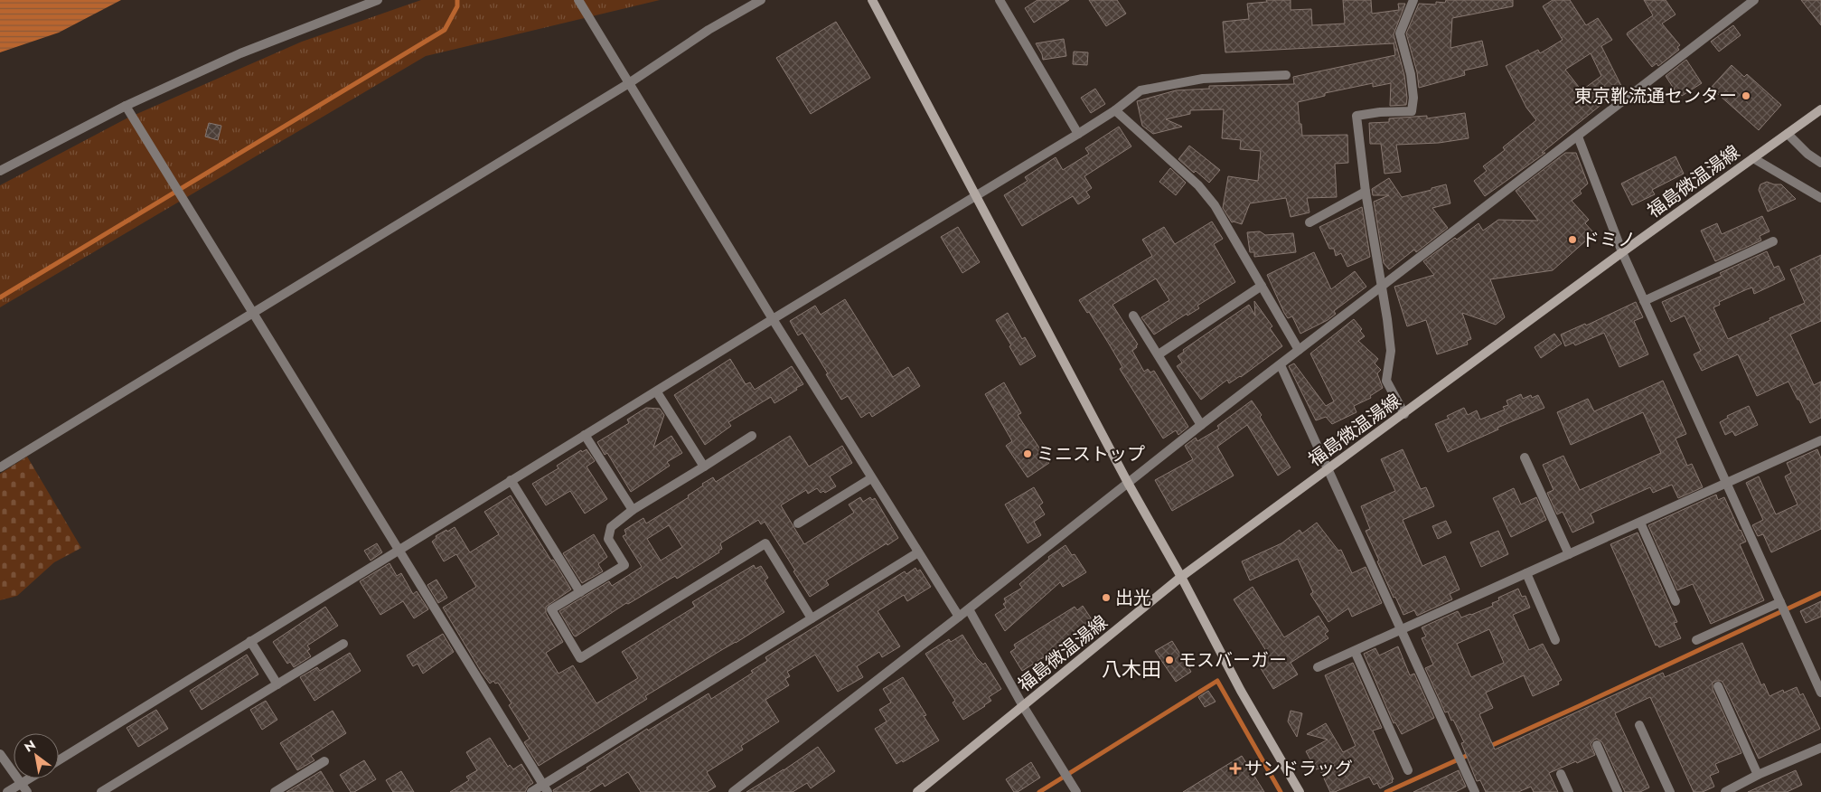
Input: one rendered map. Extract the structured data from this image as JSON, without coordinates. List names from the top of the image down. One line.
{"streets":{"main road":["福島微温湯線"]},"districts":["八木田"],"places":{"other":["東京靴流通センター","ドミノ","ミニストップ","出光","モスバーガー"],"health":["サンドラッグ"]},"north":"top left"}
